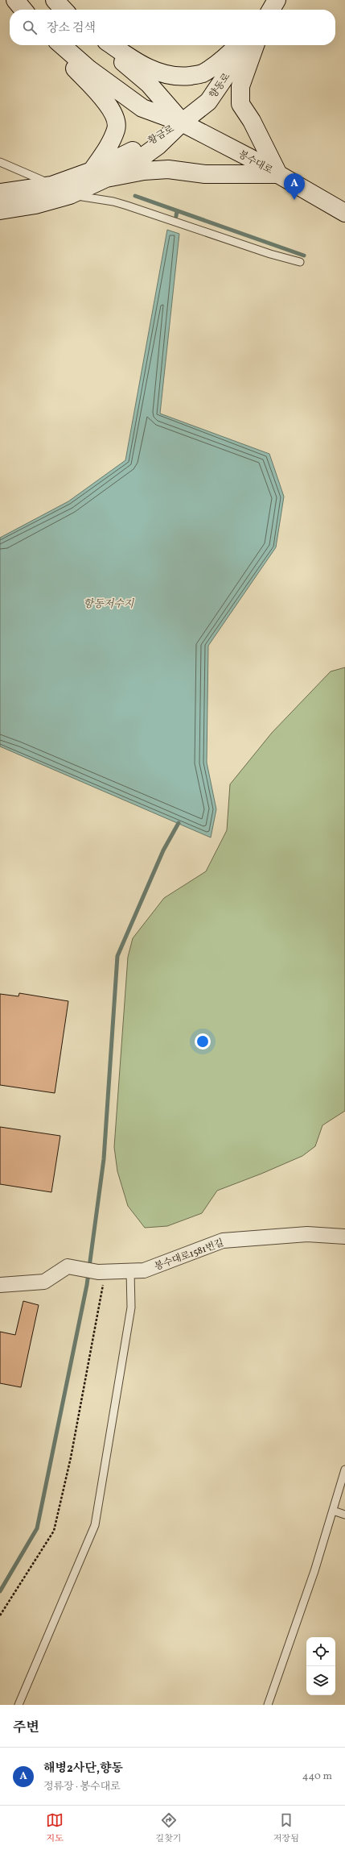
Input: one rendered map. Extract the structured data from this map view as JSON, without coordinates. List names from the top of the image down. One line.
{"streets":{"street":["향동로","황금로","봉수대로","봉수대로1581번길"]},"crossings":[["향동로","황금로"],["향동로","봉수대로"],["황금로","봉수대로"]],"water":["항동저수지"],"page":{"search":"장소 검색","pins":"A","heading":"주변","list":[{"mark":"A","name":"해병2사단,향동","note":"정류장 · 봉수대로","value":"440 m"}],"nav":["지도","길찾기","저장됨"]}}
